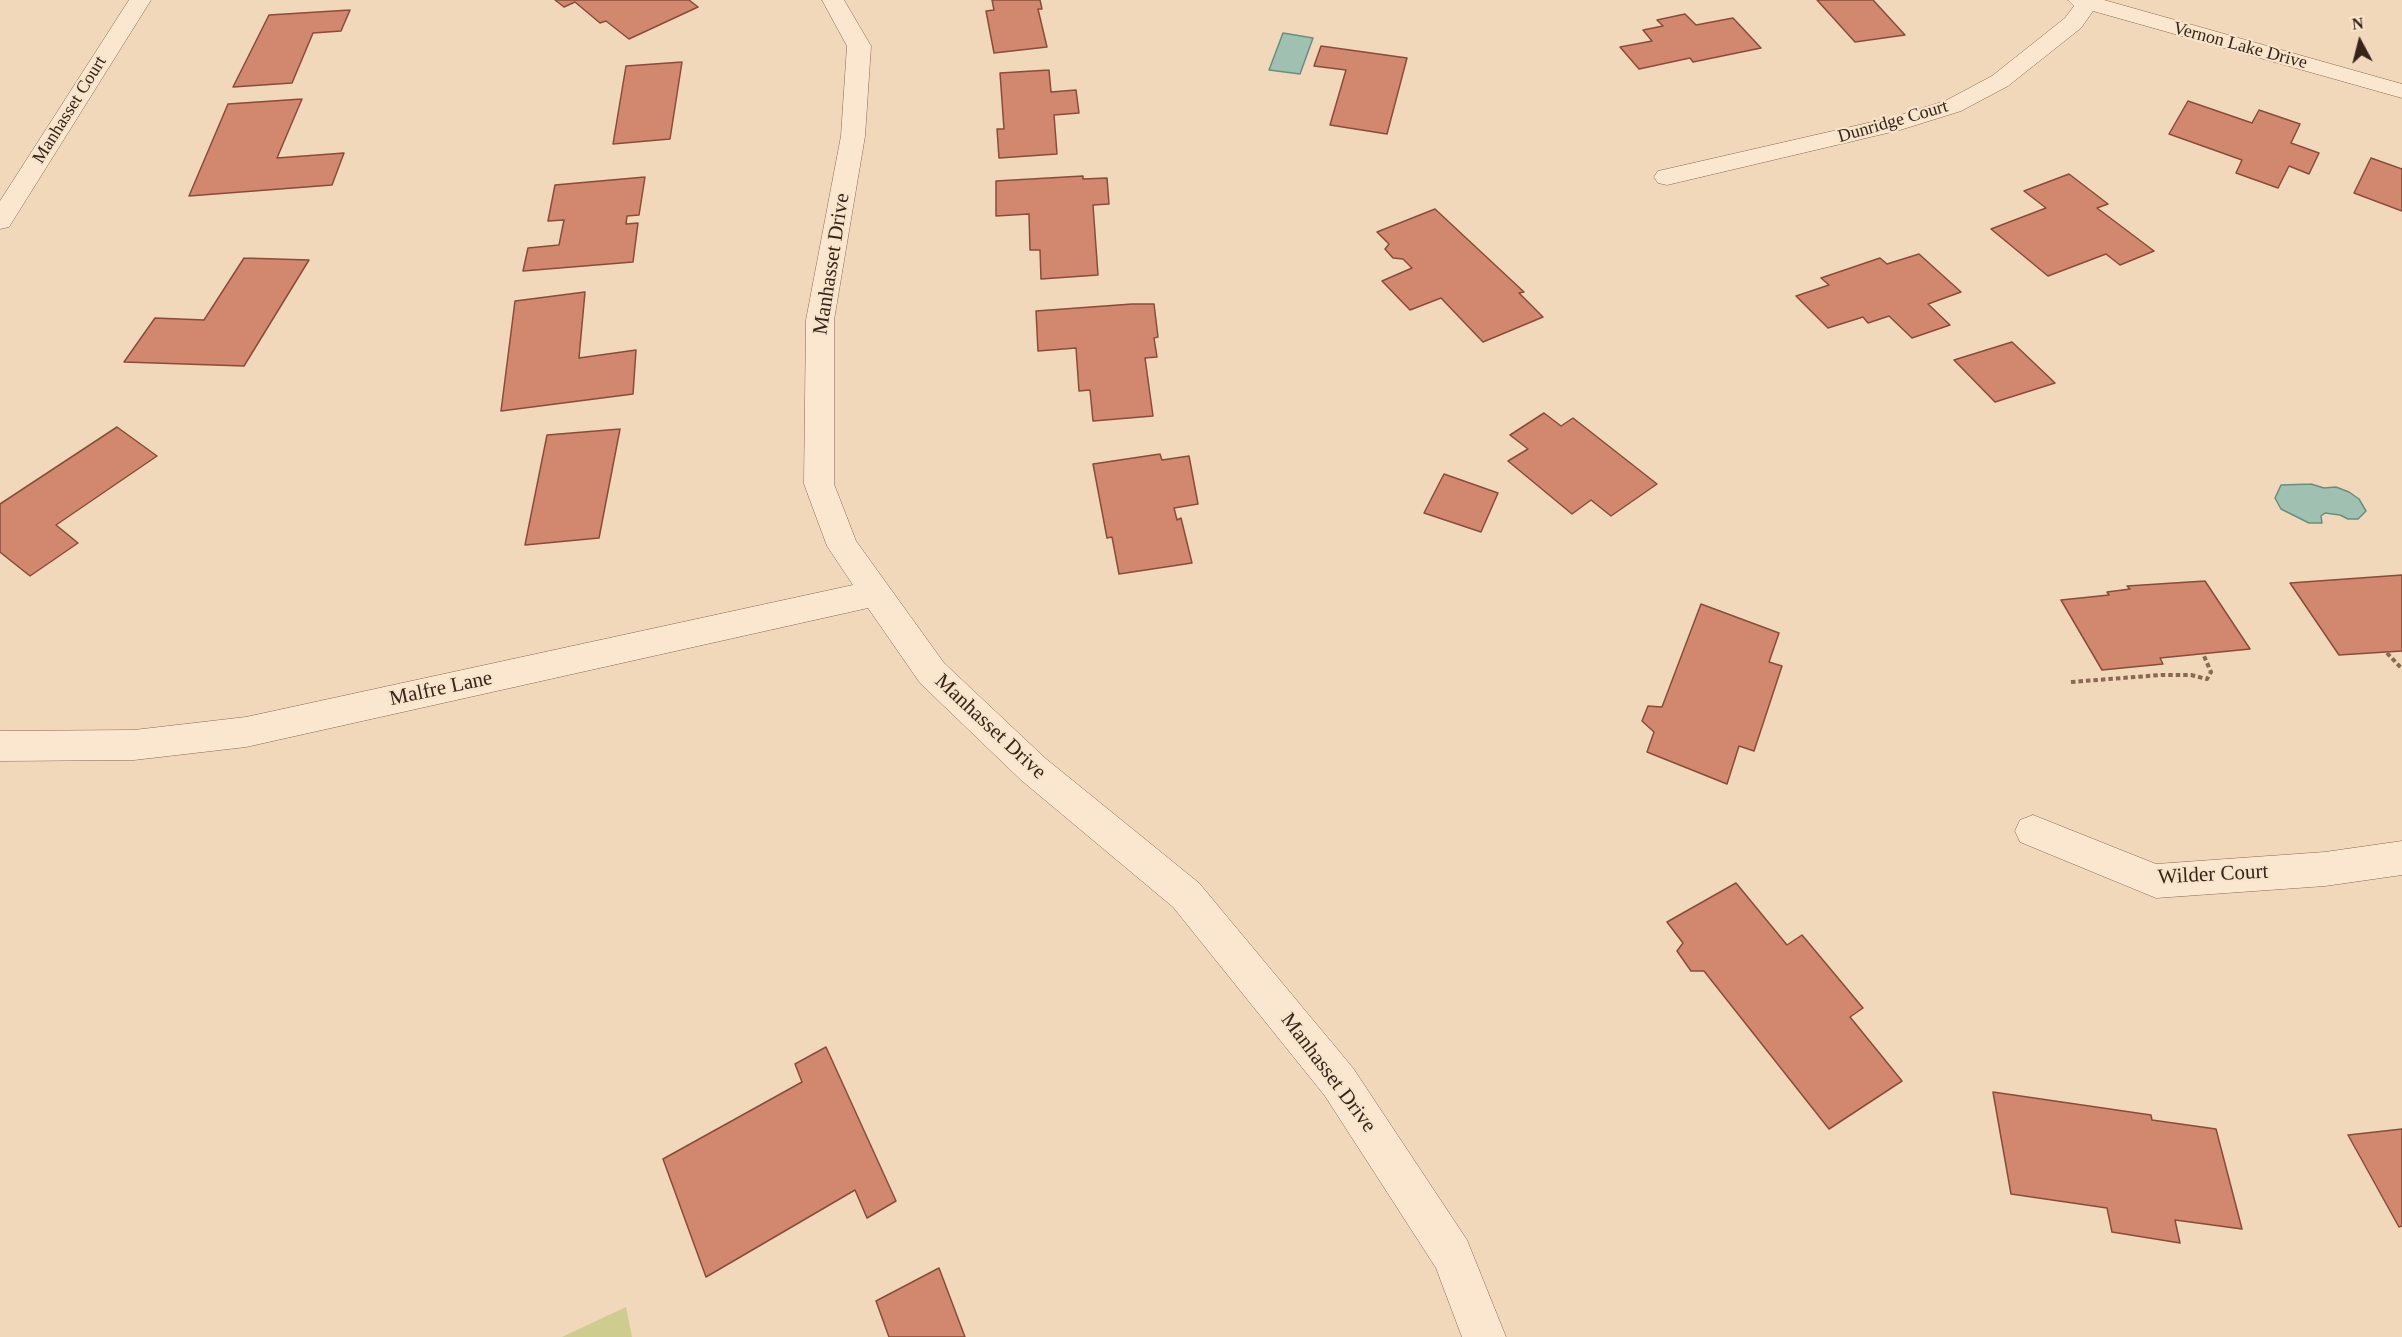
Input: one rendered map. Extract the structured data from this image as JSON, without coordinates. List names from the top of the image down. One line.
{"streets":{"street":["Vernon Lake Drive","Manhasset Court","Dunridge Court","Manhasset Drive","Malfre Lane","Wilder Court"]},"crossings":[["Vernon Lake Drive","Dunridge Court"],["Manhasset Drive","Malfre Lane"]],"north":"top"}
